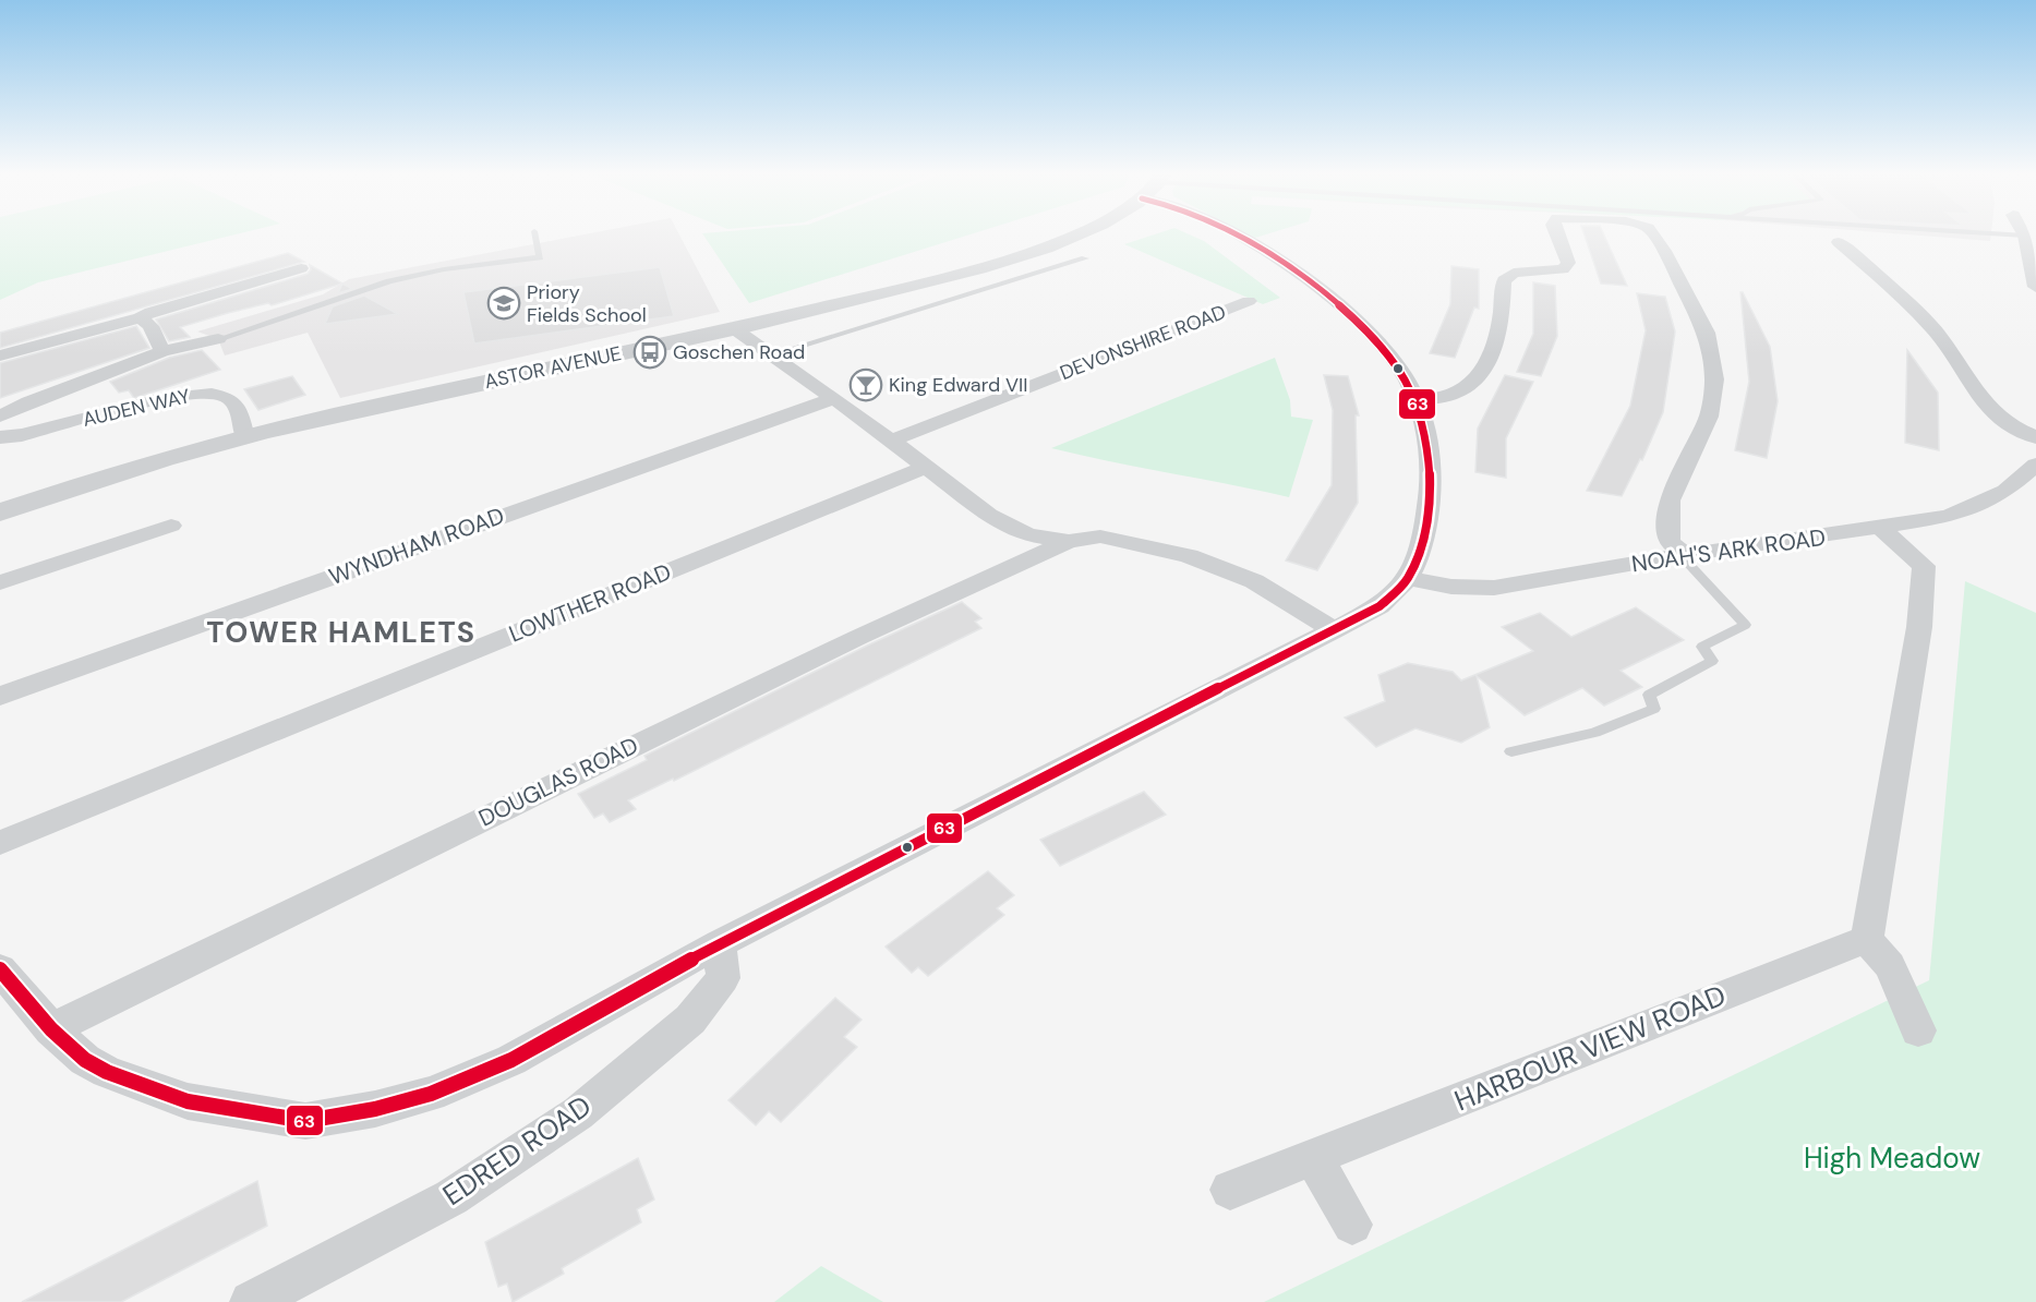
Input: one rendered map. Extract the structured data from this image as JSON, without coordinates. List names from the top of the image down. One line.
{"streets":{"street":["DEVONSHIRE ROAD","ASTOR AVENUE","AUDEN WAY","WYNDHAM ROAD","NOAH'S ARK ROAD","LOWTHER ROAD","DOUGLAS ROAD","HARBOUR VIEW ROAD","EDRED ROAD"]},"crossings":[["ASTOR AVENUE","AUDEN WAY"]],"districts":["TOWER HAMLETS"],"parks":["High Meadow"],"places":{"school or university":["Priory Fields School"],"bus stop":["Goschen Road"],"bar":["King Edward VII"]},"lines":["transit line 63"]}
